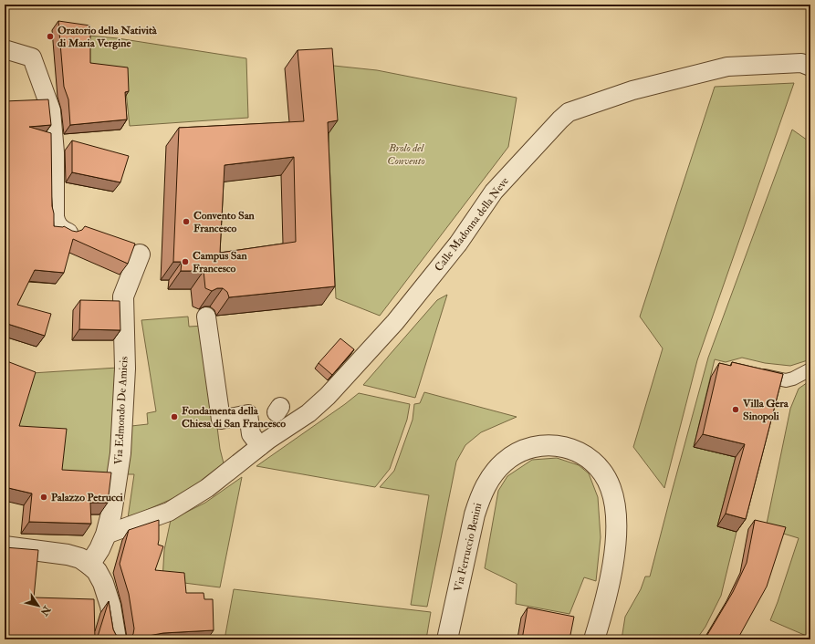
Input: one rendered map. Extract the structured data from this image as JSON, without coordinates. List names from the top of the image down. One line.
{"streets":{"street":["Calle Madonna della Neve","Via Edmondo De Amicis","Via Ferruccio Benini"]},"crossings":[["Calle Madonna della Neve","Via Edmondo De Amicis"]],"parks":["Brolo del Convento"],"places":["Oratorio della Natività di Maria Vergine","Convento San Francesco","Campus San Francesco","Villa Gera Sinopoli","Fondamenta della Chiesa di San Francesco","Palazzo Petrucci"],"north":"bottom right"}
